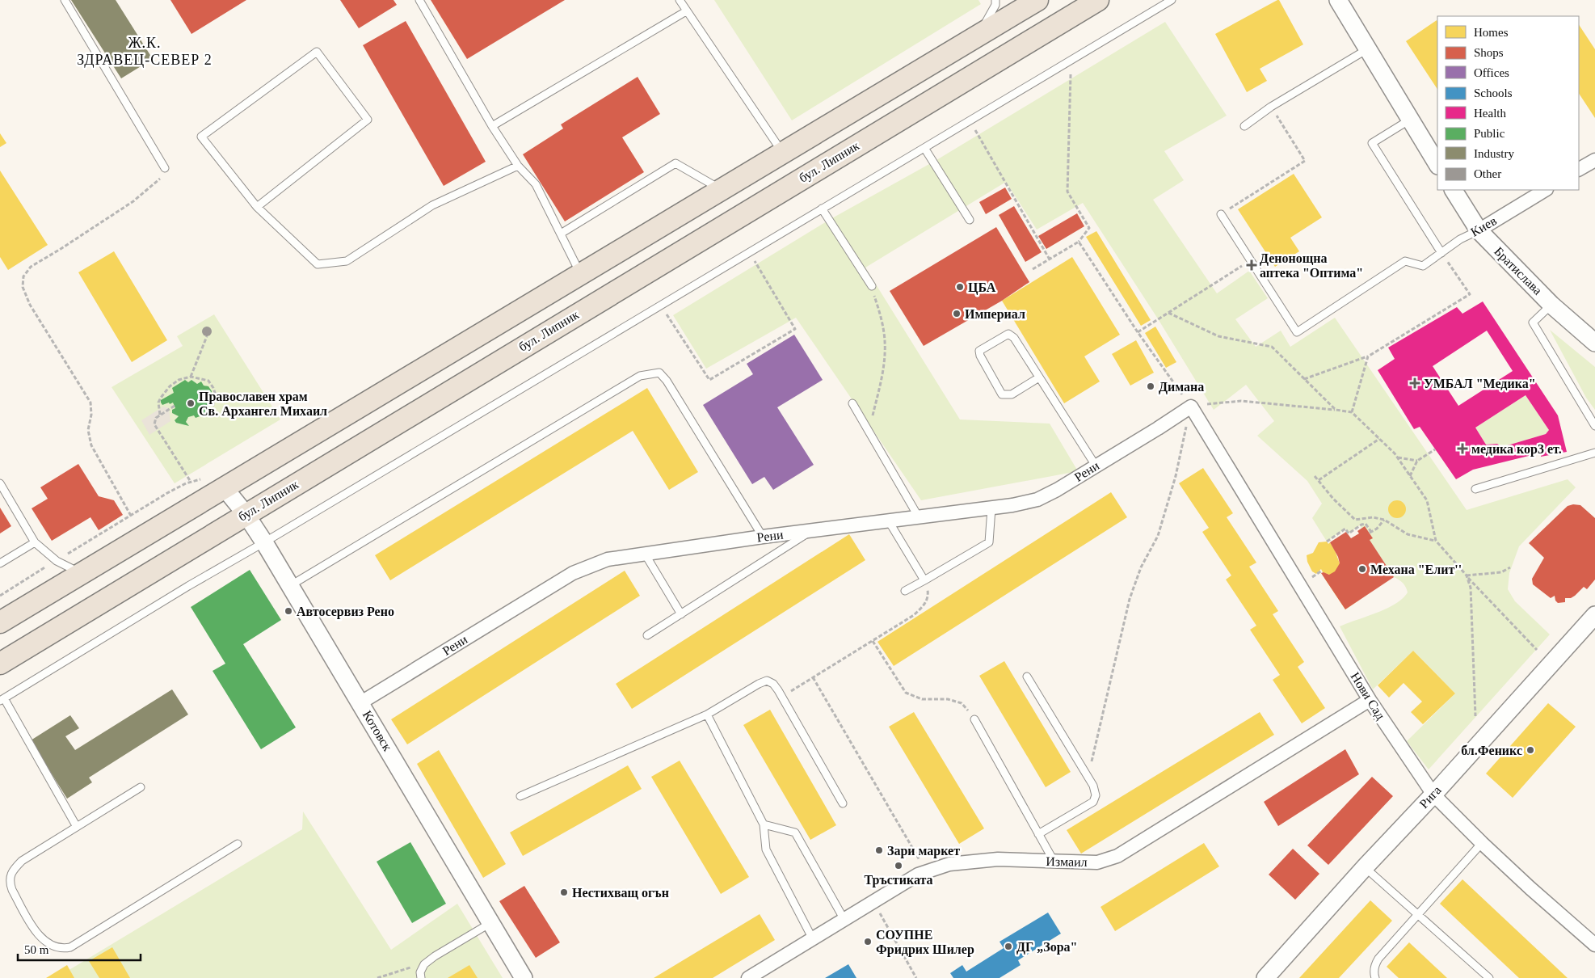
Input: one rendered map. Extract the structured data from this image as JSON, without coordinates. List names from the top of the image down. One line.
{"streets":{"main road":["бул. Липник"],"street":["Киев","Братислава","Рени","Нови Сад","Котовск","Рига","Измаил"]},"crossings":[["бул. Липник","Котовск"],["Киев","Братислава"],["Рени","Нови Сад"],["Рени","Котовск"],["Нови Сад","Рига"],["Нови Сад","Измаил"]],"districts":["Ж.К. ЗДРАВЕЦ-СЕВЕР 2"],"places":{"health":["Денонощна аптека \"Оптима\"","УМБАЛ \"Медика\"","медика кор3 ет."],"other":["ЦБА","Империал","Димана","Православен храм Св. Архангел Михаил","Механа \"Елит''","Автосервиз Рено","бл.Феникс","Зари маркет","Тръстиката","Нестихващ огън","СОУПНЕ Фридрих Шилер","ДГ „Зора\""]},"legend":["Homes","Shops","Offices","Schools","Health","Public","Industry","Other"],"scale_bar":"50 m"}
